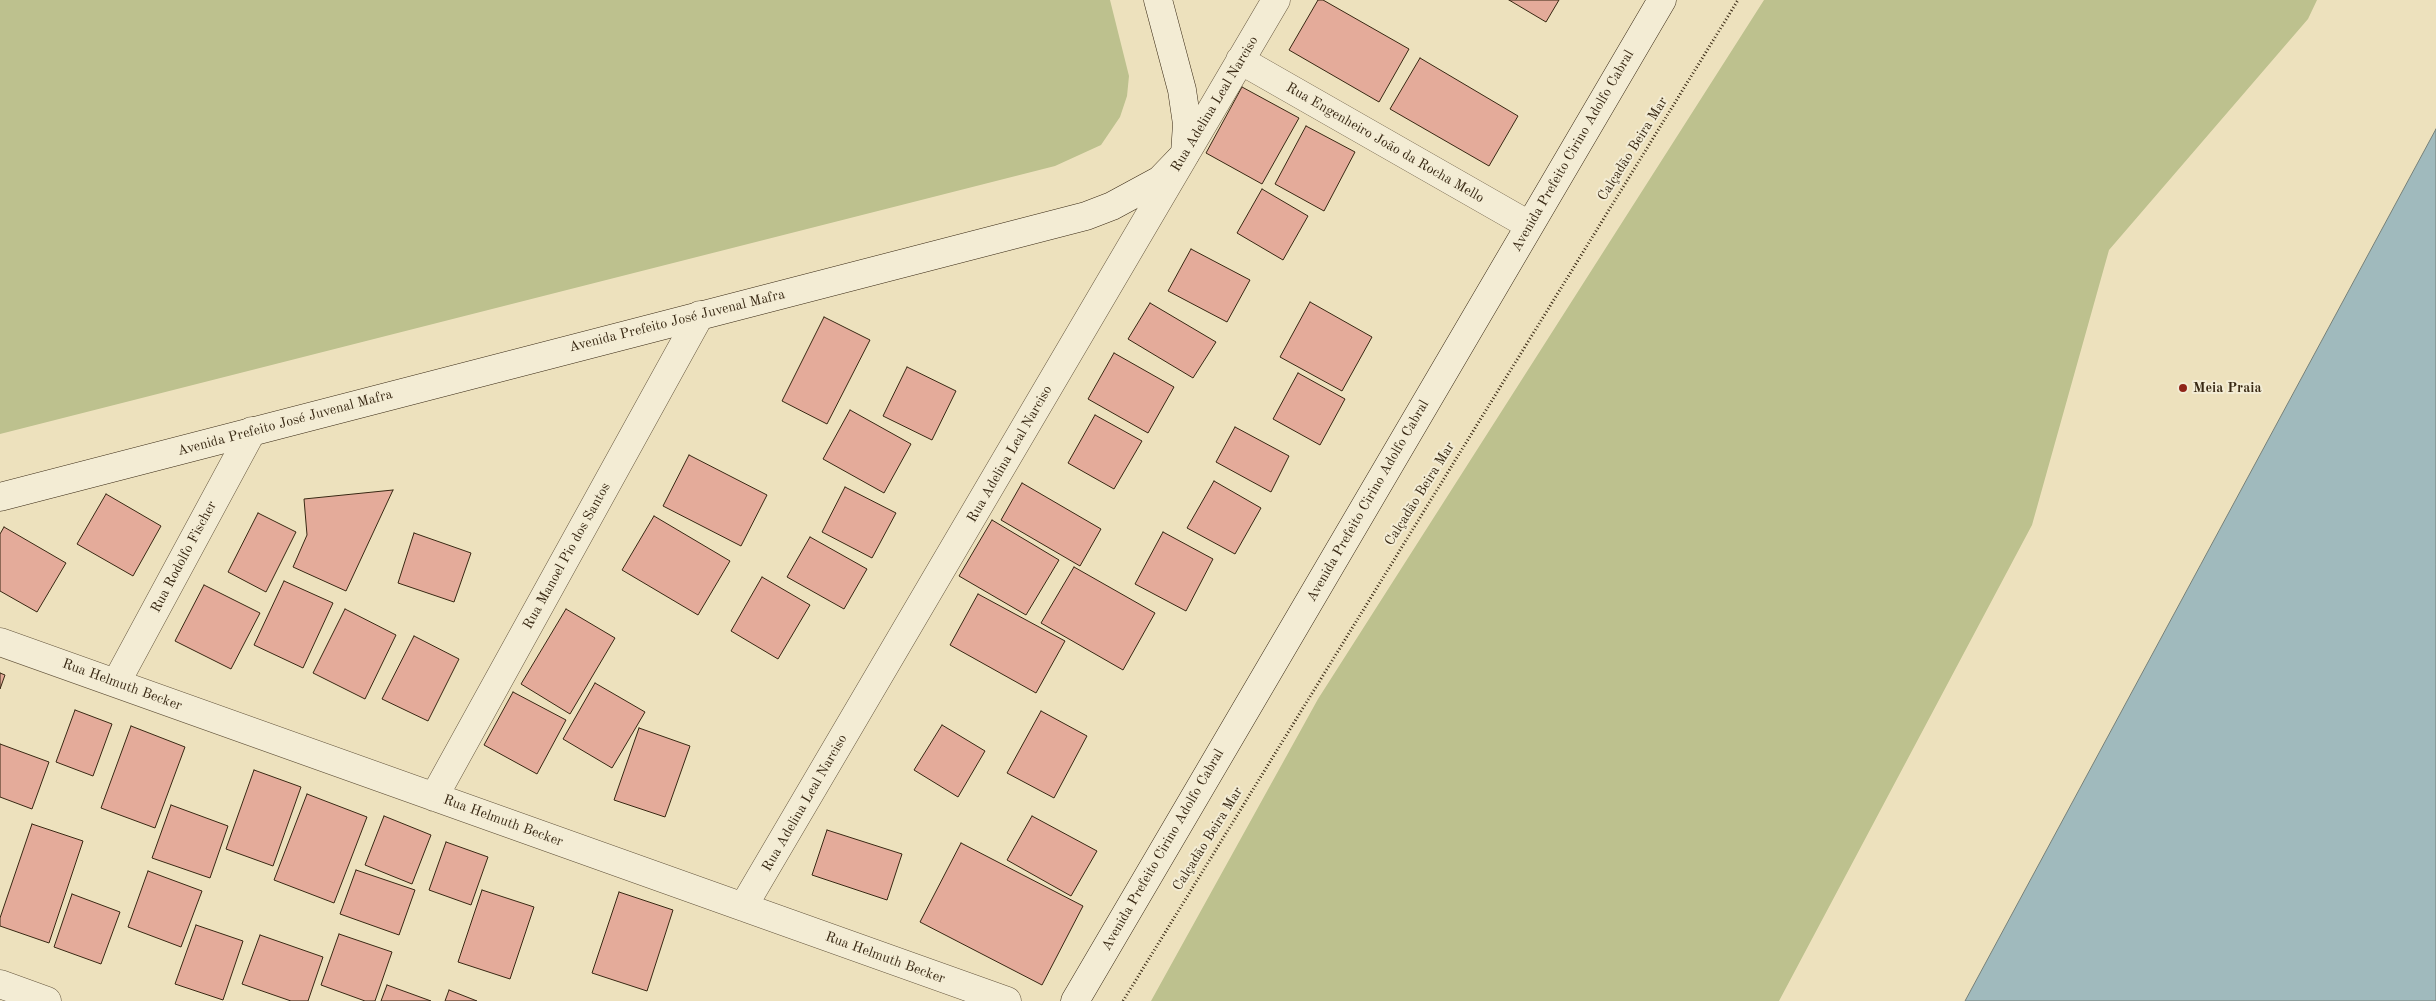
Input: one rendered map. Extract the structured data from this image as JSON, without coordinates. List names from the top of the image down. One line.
{"streets":{"street":["Rua Adelina Leal Narciso","Rua Engenheiro João da Rocha Mello","Avenida Prefeito Cirino Adolfo Cabral","Avenida Prefeito José Juvenal Mafra","Rua Manoel Pio dos Santos","Rua Rodolfo Fischer","Rua Helmuth Becker"],"path":["Calçadão Beira Mar"]},"crossings":[["Rua Adelina Leal Narciso","Rua Engenheiro João da Rocha Mello"],["Rua Adelina Leal Narciso","Avenida Prefeito José Juvenal Mafra"],["Rua Adelina Leal Narciso","Rua Helmuth Becker"],["Rua Engenheiro João da Rocha Mello","Avenida Prefeito Cirino Adolfo Cabral"],["Avenida Prefeito José Juvenal Mafra","Rua Manoel Pio dos Santos"],["Avenida Prefeito José Juvenal Mafra","Rua Rodolfo Fischer"],["Rua Manoel Pio dos Santos","Rua Helmuth Becker"],["Rua Rodolfo Fischer","Rua Helmuth Becker"]],"places":["Meia Praia"]}
